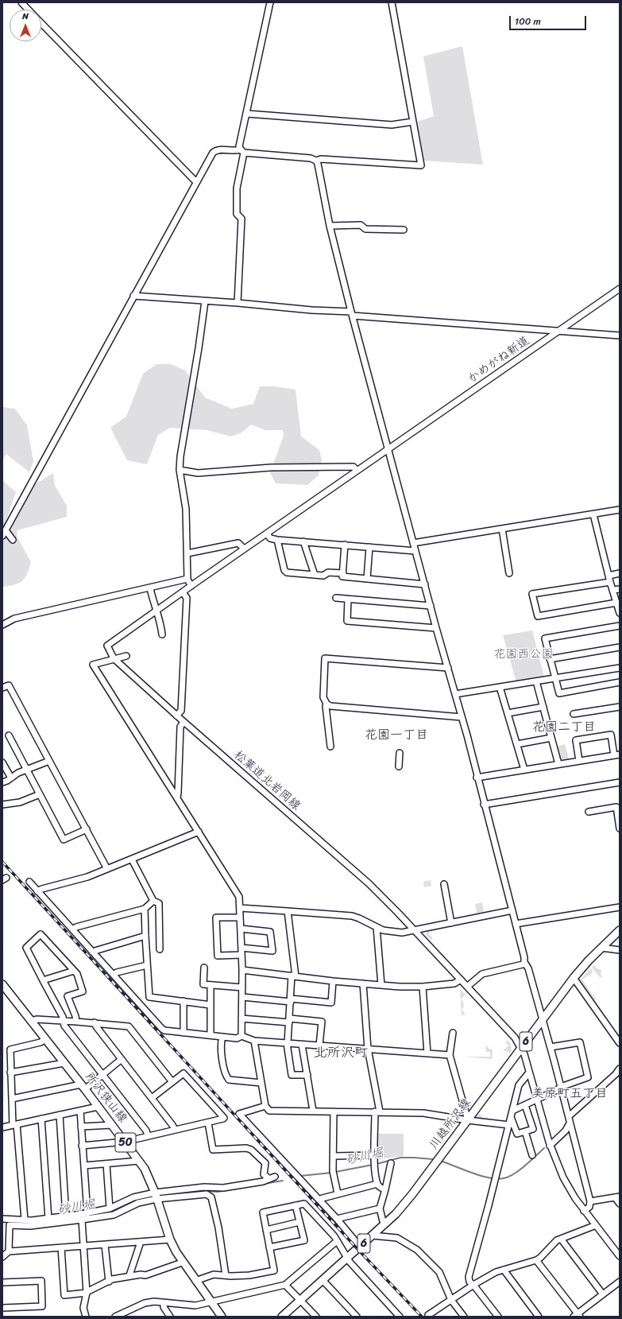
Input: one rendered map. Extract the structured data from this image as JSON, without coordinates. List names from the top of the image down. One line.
{"streets":{"main road":["6","所沢狭山線","川越所沢線","50"],"street":["かめがね新道","松葉道北岩岡線"]},"crossings":[["かめがね新道","松葉道北岩岡線"],["松葉道北岩岡線","川越所沢線"]],"districts":["花園二丁目","花園一丁目","北所沢町","美原町五丁目"],"water":["砂川堀"],"parks":["花園西公園"],"scale_bar":"100 m","north":"top"}
